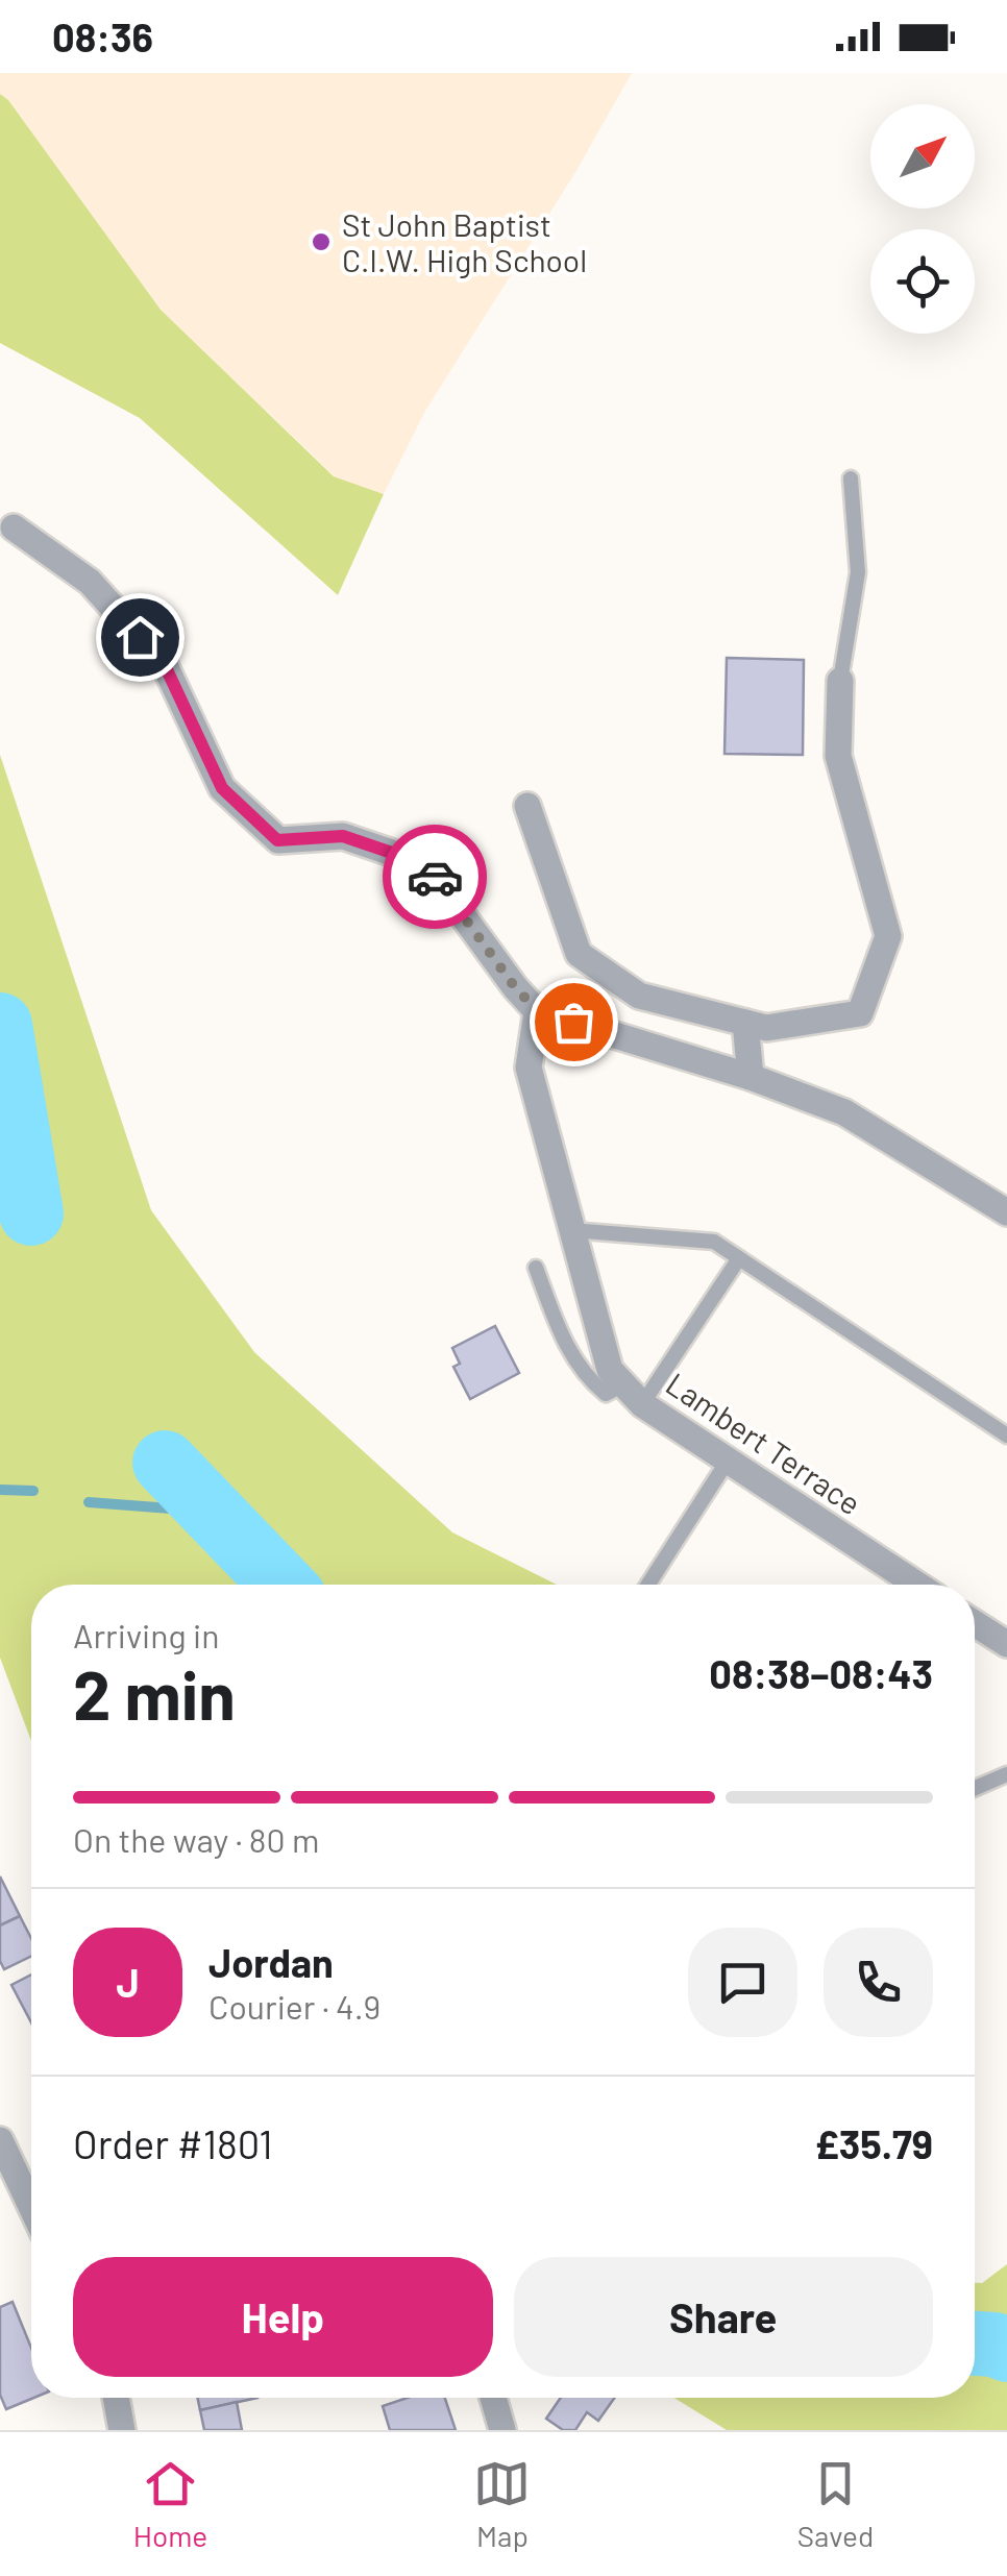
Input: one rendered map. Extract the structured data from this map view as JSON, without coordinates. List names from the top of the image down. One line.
{"streets":{"street":["Lambert Terrace"]},"places":["St John Baptist C.I.W. High School"],"north":"top right","page":{"status":"08:36","heading":["2 min","Arriving in","08:38–08:43"],"panel":["Jordan","Courier · 4.9","Order #1801","£35.79"],"bar":"On the way · 80 m","round":"J","buttons":["Help","Share"],"tabs":["Home","Map","Saved"]}}
